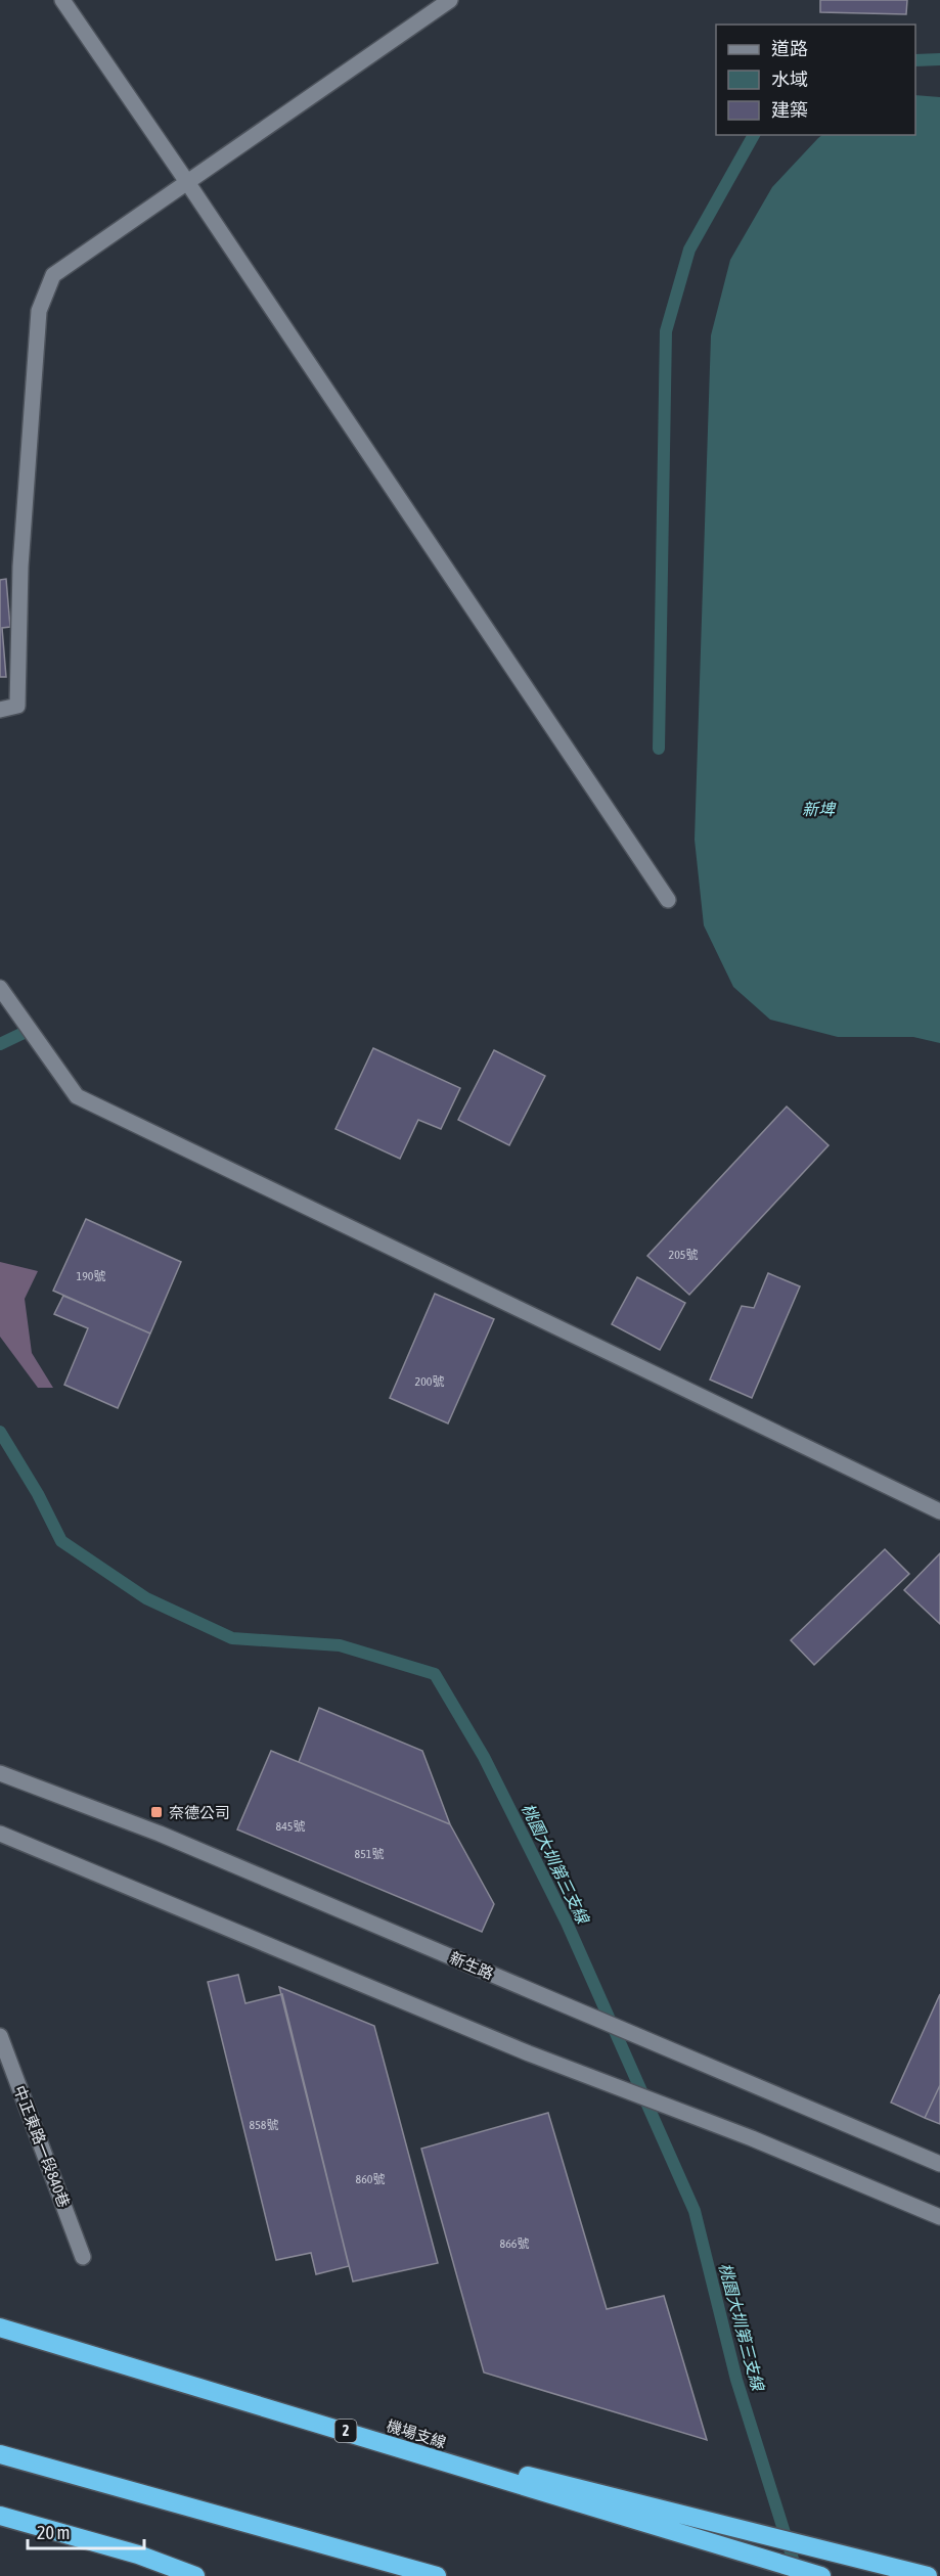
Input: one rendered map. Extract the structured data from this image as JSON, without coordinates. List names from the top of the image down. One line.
{"streets":{"highway":["2","機場支線"],"main road":["新生路","中正東路一段840巷"]},"water":["新埤","桃園大圳第三支線"],"places":{"transit":["奈德公司"]},"house_numbers":["205號","190號","200號","845號","851號","858號","860號","866號"],"legend":["道路","水域","建築"],"scale_bar":"20 m"}
